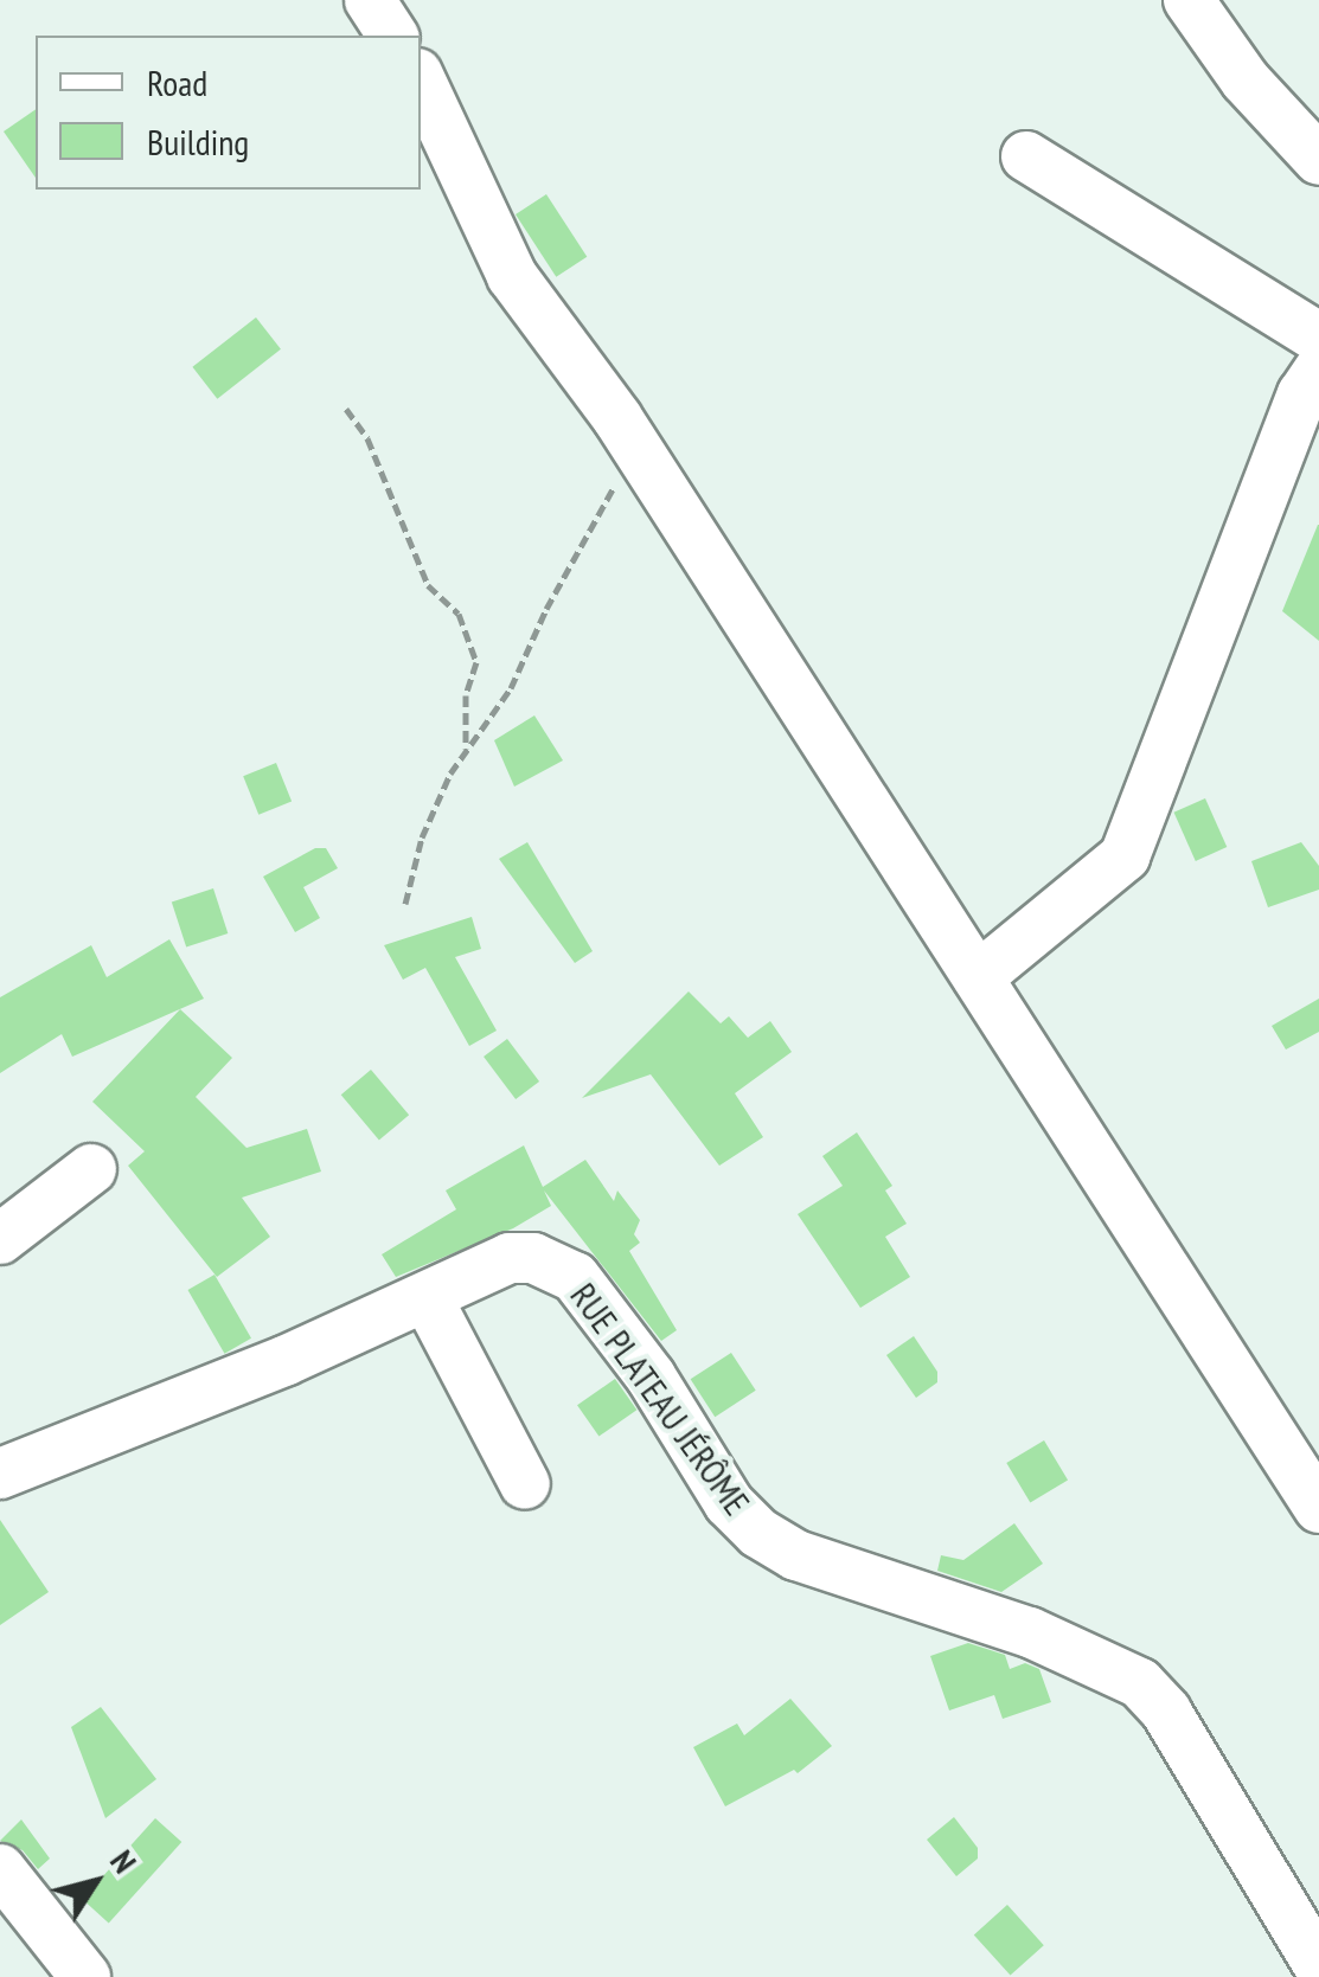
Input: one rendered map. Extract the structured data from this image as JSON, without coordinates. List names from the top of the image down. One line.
{"streets":{"street":["RUE PLATEAU JÉRÔME"]},"legend":["Road","Building"],"north":"top right"}
